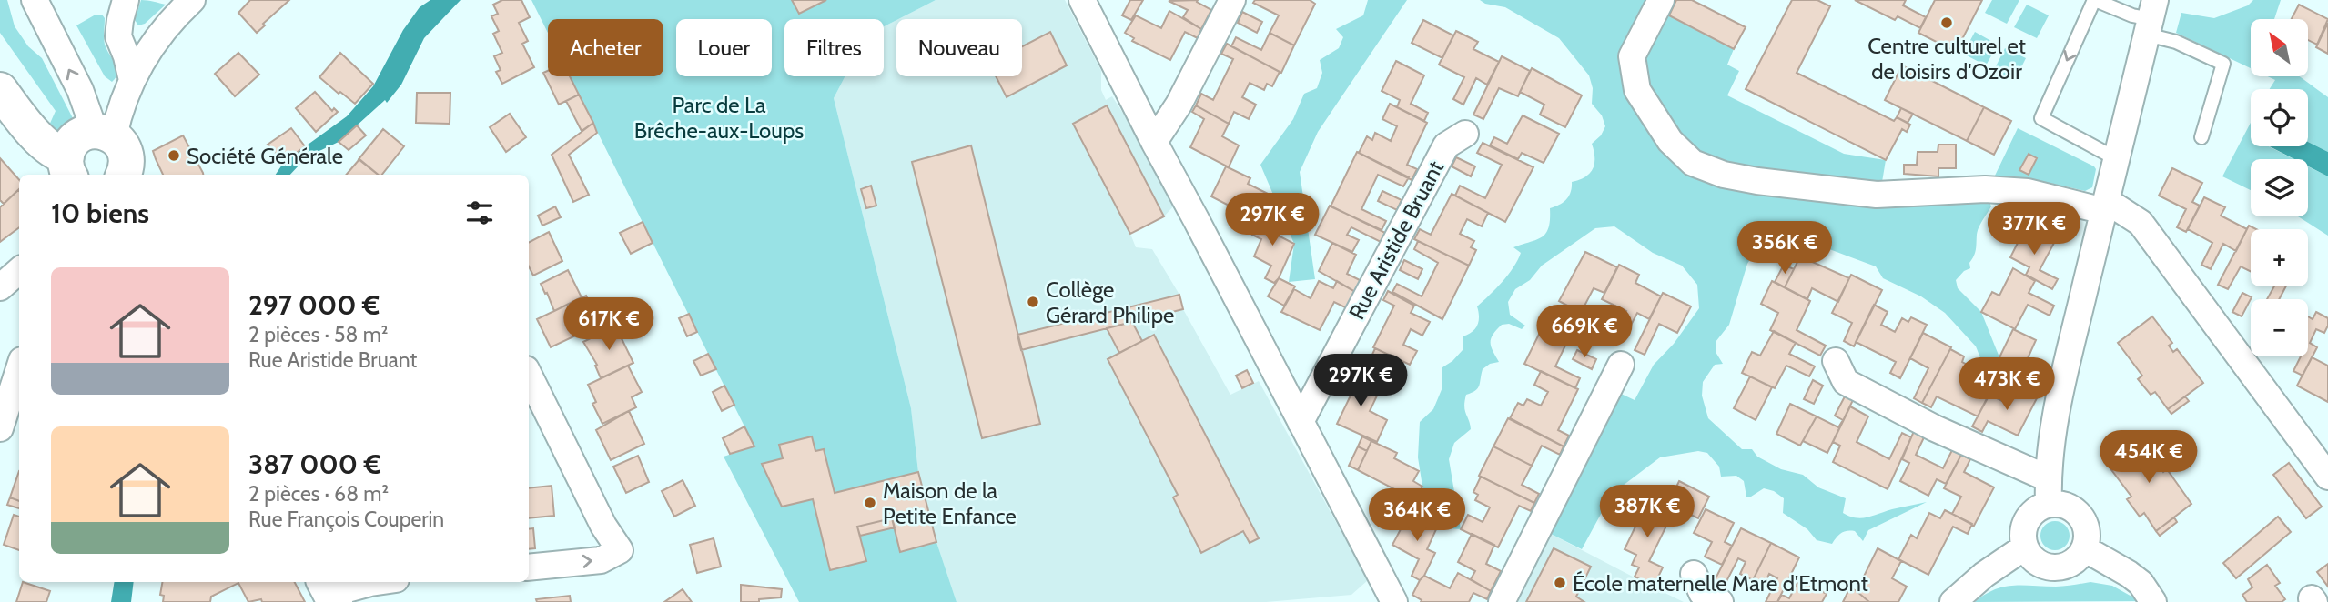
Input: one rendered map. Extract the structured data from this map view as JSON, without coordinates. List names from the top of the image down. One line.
{"streets":{"street":["Rue Aristide Bruant"]},"parks":["Parc de La Brêche-aux-Loups"],"places":["Centre culturel et de loisirs d'Ozoir","Société Générale","Collège Gérard Philipe","Maison de la Petite Enfance","École maternelle Mare d'Etmont"],"north":"top left","page":{"map_buttons":["+","−"],"chip":["Acheter","Louer","Filtres","Nouveau"],"heading":"10 biens","price":["297K €","377K €","356K €","617K €","669K €","297K €","473K €","454K €","387K €","364K €"],"list":[{"name":"297 000 €","note":"2 pièces · 58 m² · Rue Aristide Bruant"},{"name":"387 000 €","note":"2 pièces · 68 m² · Rue François Couperin"}]}}
